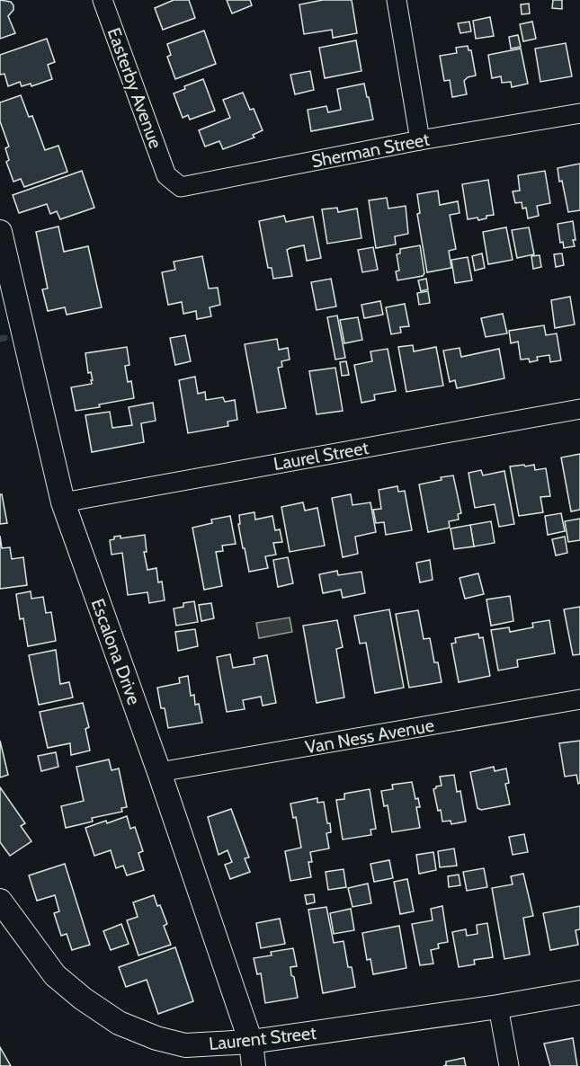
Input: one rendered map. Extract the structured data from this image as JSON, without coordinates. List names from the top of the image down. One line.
{"streets":{"street":["Easterby Avenue","Sherman Street","Laurel Street","Escalona Drive","Van Ness Avenue","Laurent Street"]},"crossings":[["Easterby Avenue","Sherman Street"],["Laurel Street","Escalona Drive"],["Escalona Drive","Van Ness Avenue"],["Escalona Drive","Laurent Street"]]}
